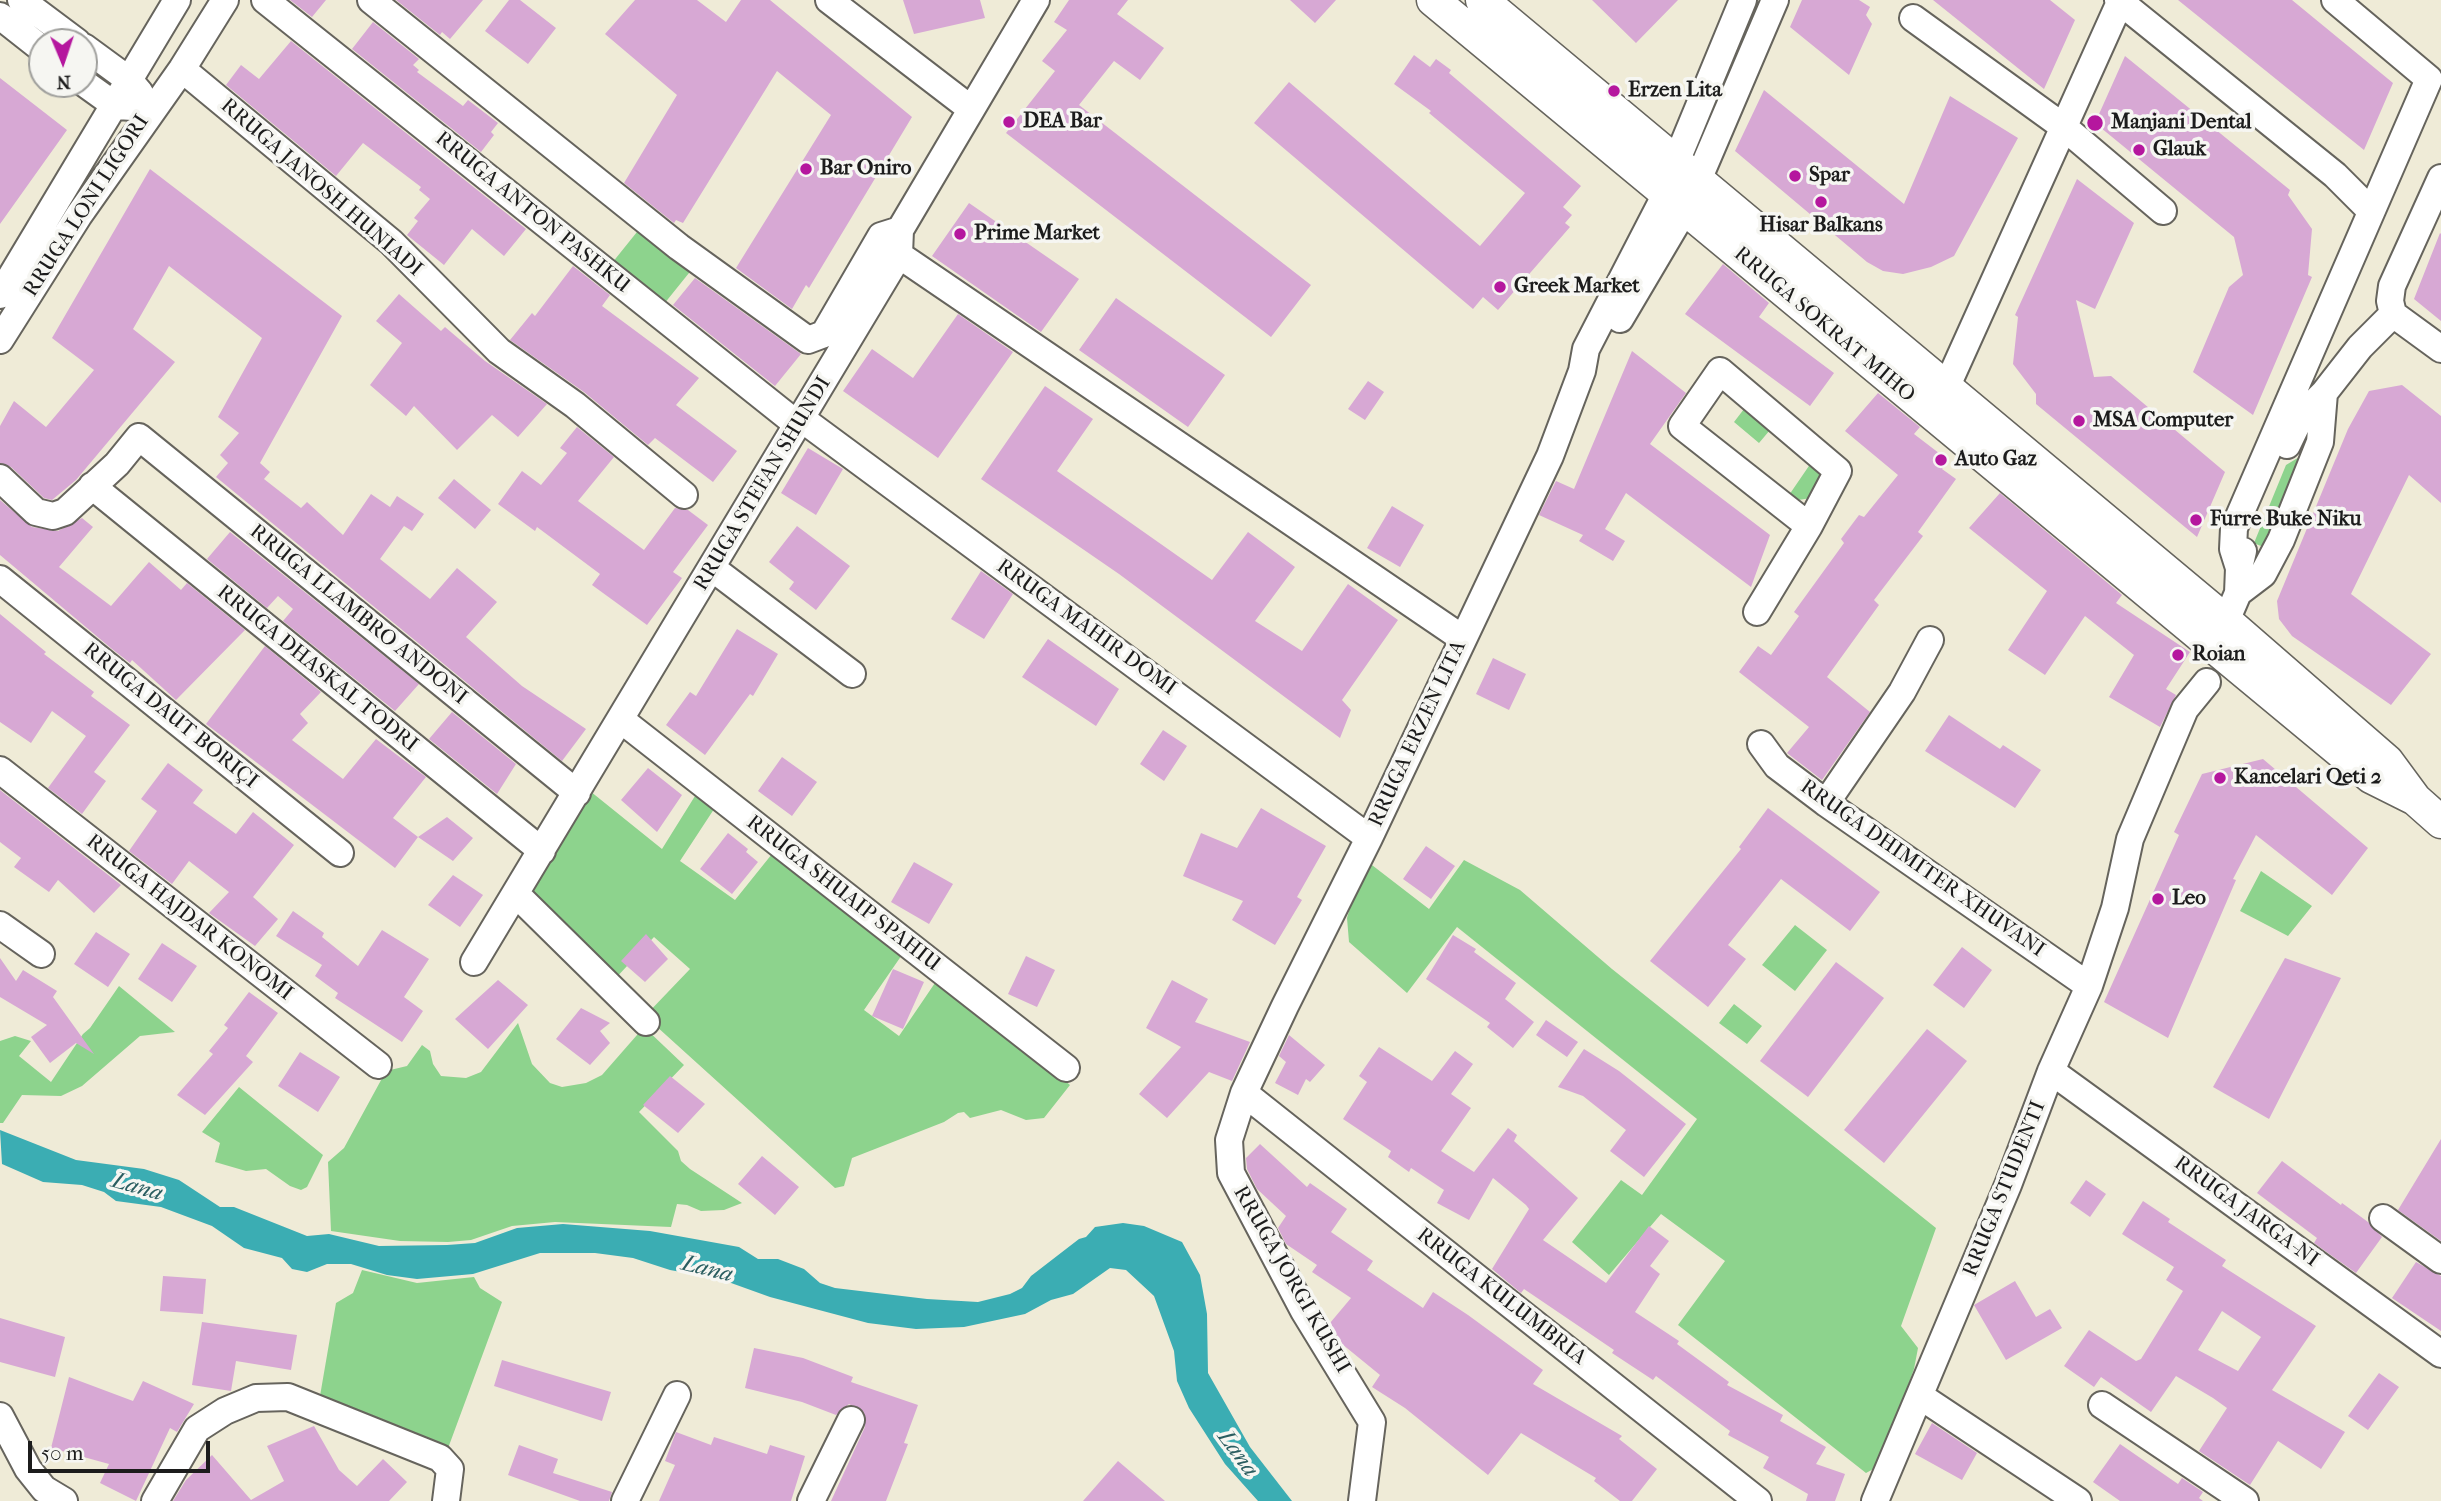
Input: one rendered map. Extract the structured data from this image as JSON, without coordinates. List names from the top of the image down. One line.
{"streets":{"main road":["RRUGA SOKRAT MIHO"],"street":["RRUGA JANOSH HUNIADI","RRUGA LONI LIGORI","RRUGA ANTON PASHKU","RRUGA STEFAN SHUNDI","RRUGA LLAMBRO ANDONI","RRUGA MAHIR DOMI","RRUGA DHASKAL TODRI","RRUGA DAUT BORIÇI","RRUGA ERZEN LITA","RRUGA DHIMITER XHUVANI","RRUGA SHUAIP SPAHIU","RRUGA HAJDAR KONOMI","RRUGA STUDENTI","RRUGA JARGA-NI","RRUGA JORGI KUSHI","RRUGA KULUMBRIA"]},"crossings":[["RRUGA JANOSH HUNIADI","RRUGA LONI LIGORI"],["RRUGA ANTON PASHKU","RRUGA STEFAN SHUNDI"],["RRUGA ANTON PASHKU","RRUGA MAHIR DOMI"],["RRUGA SOKRAT MIHO","RRUGA ERZEN LITA"],["RRUGA SOKRAT MIHO","RRUGA STUDENTI"],["RRUGA STEFAN SHUNDI","RRUGA LLAMBRO ANDONI"],["RRUGA STEFAN SHUNDI","RRUGA MAHIR DOMI"],["RRUGA STEFAN SHUNDI","RRUGA DHASKAL TODRI"],["RRUGA STEFAN SHUNDI","RRUGA SHUAIP SPAHIU"],["RRUGA LLAMBRO ANDONI","RRUGA DHASKAL TODRI"],["RRUGA MAHIR DOMI","RRUGA ERZEN LITA"],["RRUGA ERZEN LITA","RRUGA JORGI KUSHI"],["RRUGA ERZEN LITA","RRUGA KULUMBRIA"],["RRUGA DHIMITER XHUVANI","RRUGA STUDENTI"],["RRUGA STUDENTI","RRUGA JARGA-NI"],["RRUGA JORGI KUSHI","RRUGA KULUMBRIA"]],"water":["Lana"],"places":["Erzen Lita","DEA Bar","Manjani Dental","Glauk","Bar Oniro","Spar","Hisar Balkans","Prime Market","Greek Market","MSA Computer","Auto Gaz","Furre Buke Niku","Roian","Kancelari Qeti 2","Leo"],"scale_bar":"50 m","north":"bottom"}
